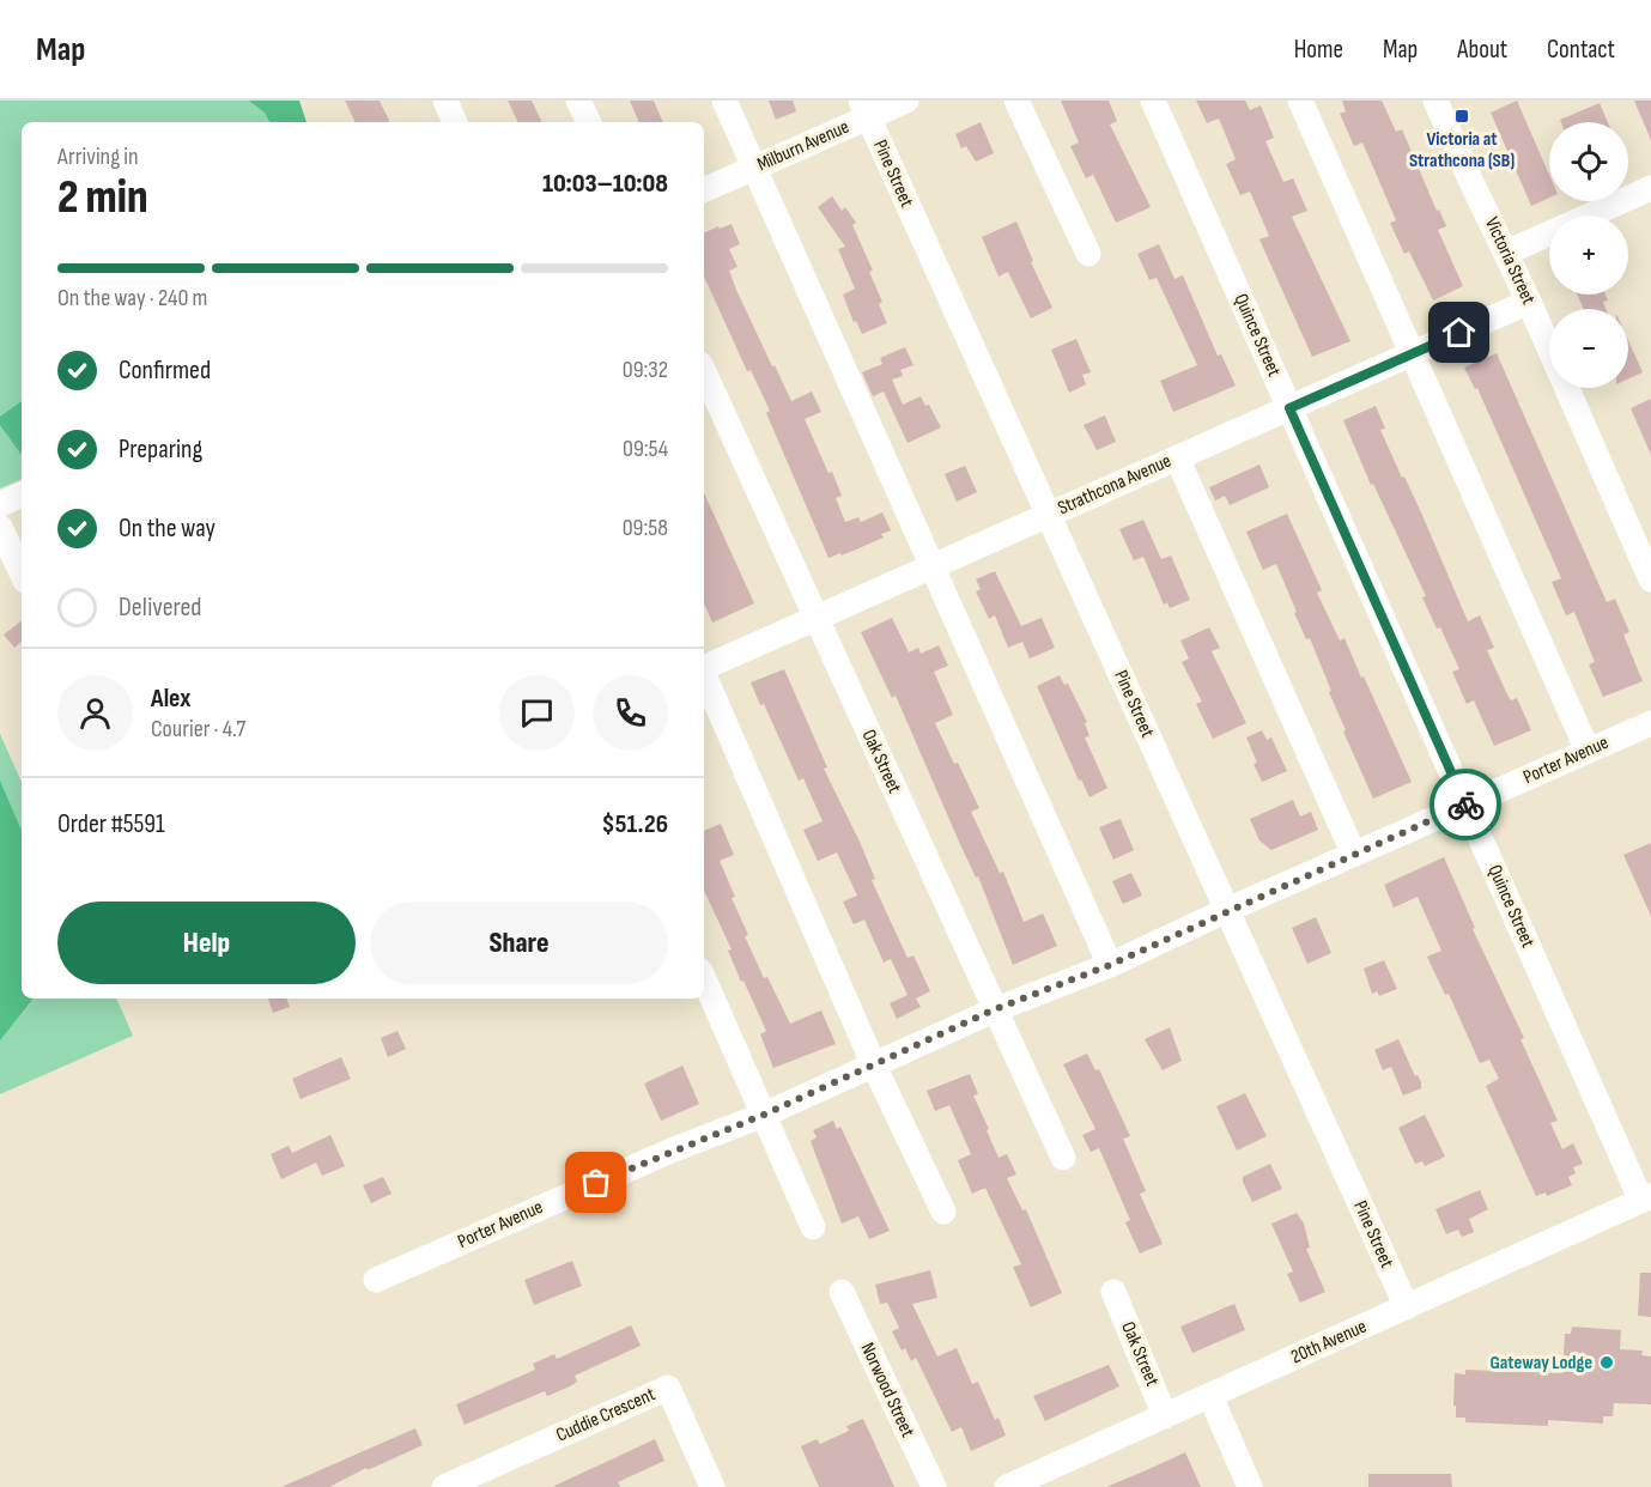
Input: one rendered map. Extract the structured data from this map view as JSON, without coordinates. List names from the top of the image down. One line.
{"streets":{"street":["Milburn Avenue","Pine Street","Victoria Street","Quince Street","Strathcona Avenue","Porter Avenue","Oak Street","20th Avenue","Norwood Street","Cuddie Crescent"]},"crossings":[["Milburn Avenue","Pine Street"],["Pine Street","Strathcona Avenue"],["Pine Street","Porter Avenue"],["Pine Street","20th Avenue"],["Victoria Street","Strathcona Avenue"],["Quince Street","Strathcona Avenue"],["Quince Street","Porter Avenue"],["Quince Street","20th Avenue"],["Strathcona Avenue","Oak Street"],["Porter Avenue","Oak Street"],["Oak Street","20th Avenue"]],"places":{"transit":["Victoria at Strathcona (SB)"],"other":["Gateway Lodge"]},"page":{"header":"Map","nav":["Home","Map","About","Contact"],"map_buttons":["+","−"],"heading":["2 min","Arriving in","10:03–10:08"],"panel":["Alex","Courier · 4.7","Order #5591","$51.26"],"bar":"On the way · 240 m","list":[["Confirmed","09:32"],["Preparing","09:54"],["On the way","09:58"],"Delivered"],"buttons":["Help","Share"]}}
